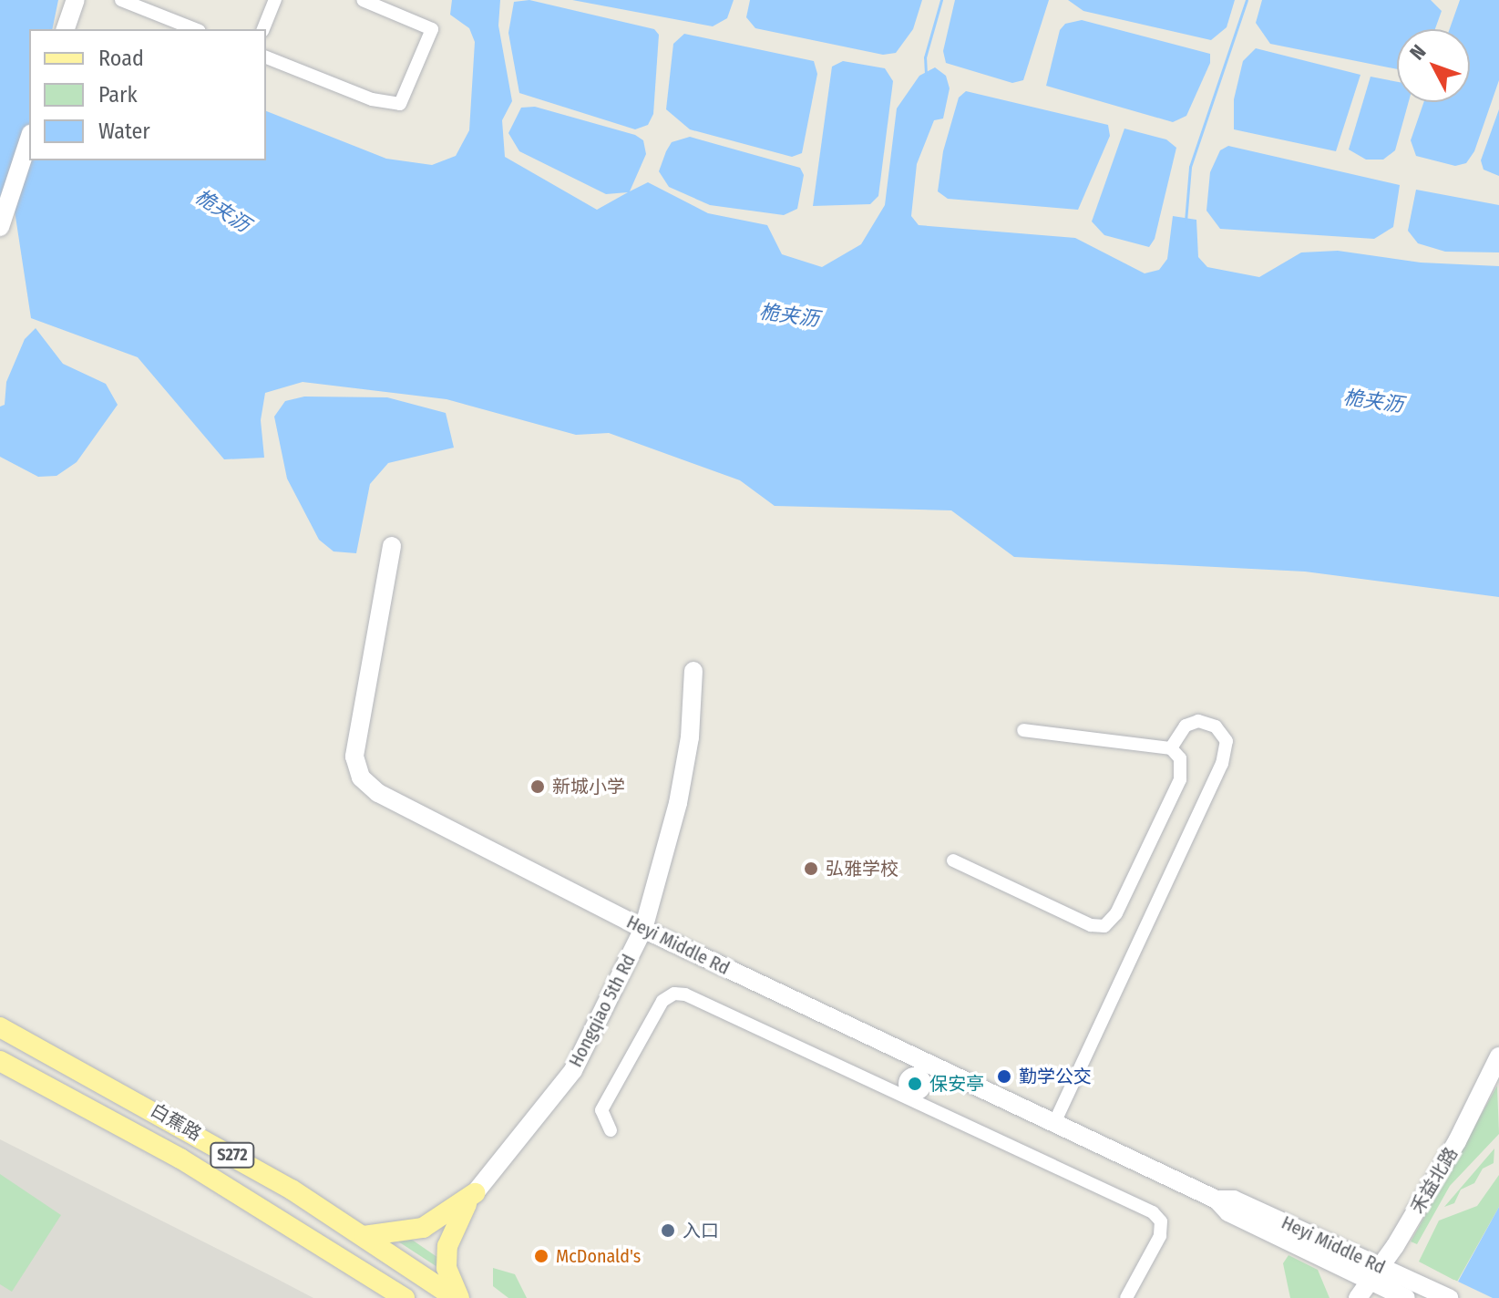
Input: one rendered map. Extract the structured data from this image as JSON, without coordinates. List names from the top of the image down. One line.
{"streets":{"main road":["白蕉路","S272"],"street":["Heyi Middle Rd","Hongqiao 5th Rd","禾益北路"]},"crossings":[["Heyi Middle Rd","Hongqiao 5th Rd"],["Heyi Middle Rd","禾益北路"]],"water":["桅夹沥"],"places":["新城小学","弘雅学校","勤学公交","保安亭","入口","McDonald's"],"legend":["Road","Park","Water"],"north":"top left"}
